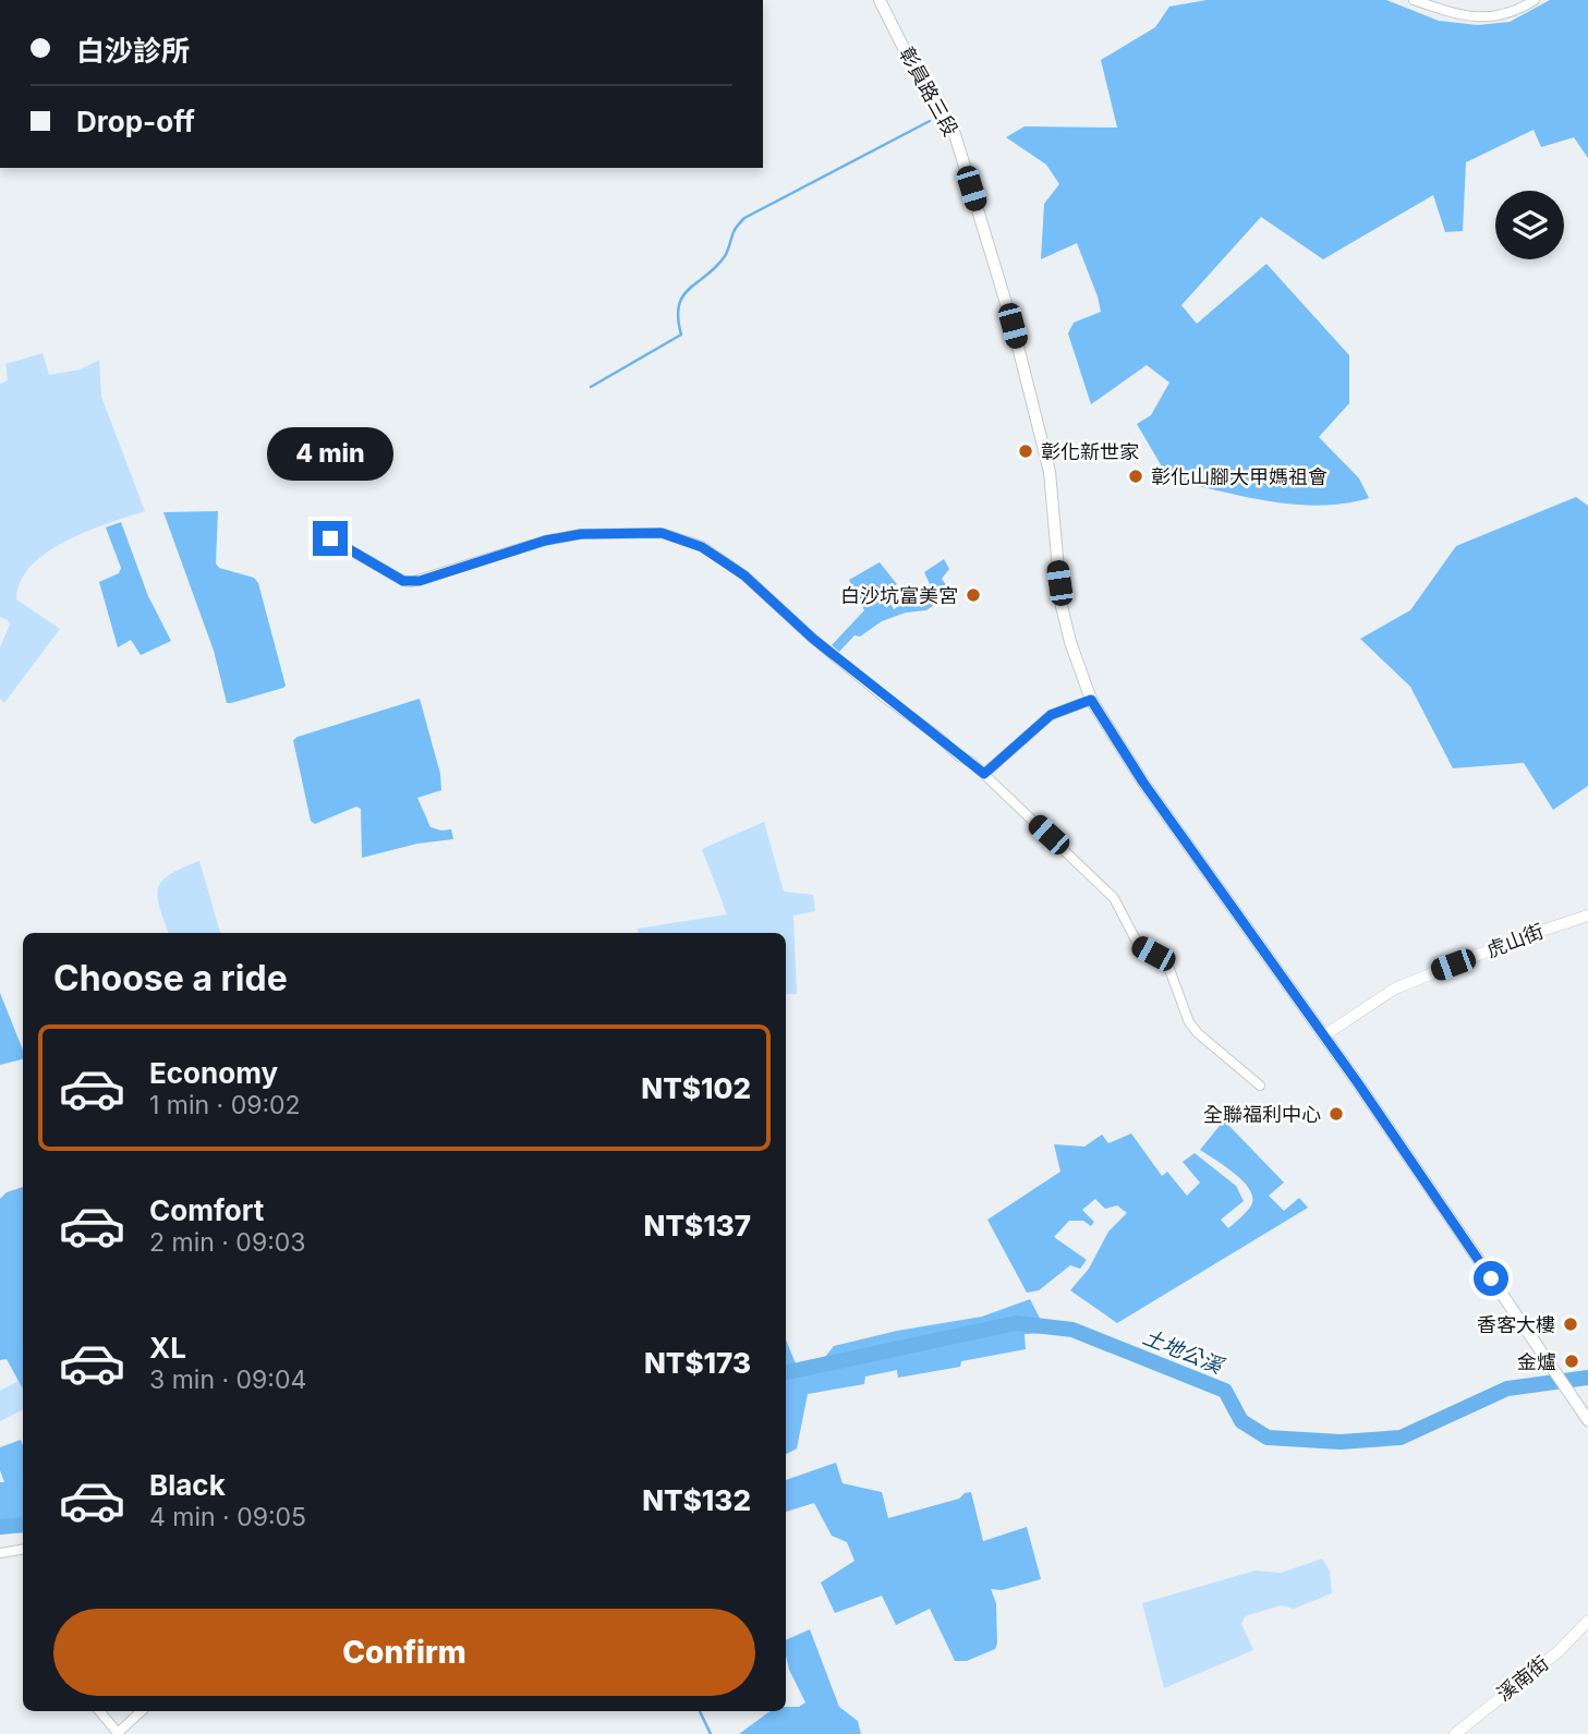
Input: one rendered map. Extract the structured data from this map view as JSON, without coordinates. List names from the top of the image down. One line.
{"streets":{"main road":["彰員路三段"],"street":["虎山街","溪南街"]},"crossings":[["彰員路三段","虎山街"]],"water":["土地公溪"],"places":["彰化新世家","彰化山腳大甲媽祖會","白沙坑富美宮","全聯福利中心","香客大樓","金爐"],"page":{"banner":["白沙診所","Drop-off"],"bubble":"4 min","heading":"Choose a ride","list":[{"name":"Economy","note":"1 min · 09:02","value":"NT$102"},{"name":"Comfort","note":"2 min · 09:03","value":"NT$137"},{"name":"XL","note":"3 min · 09:04","value":"NT$173"},{"name":"Black","note":"4 min · 09:05","value":"NT$132"}],"buttons":"Confirm"}}
